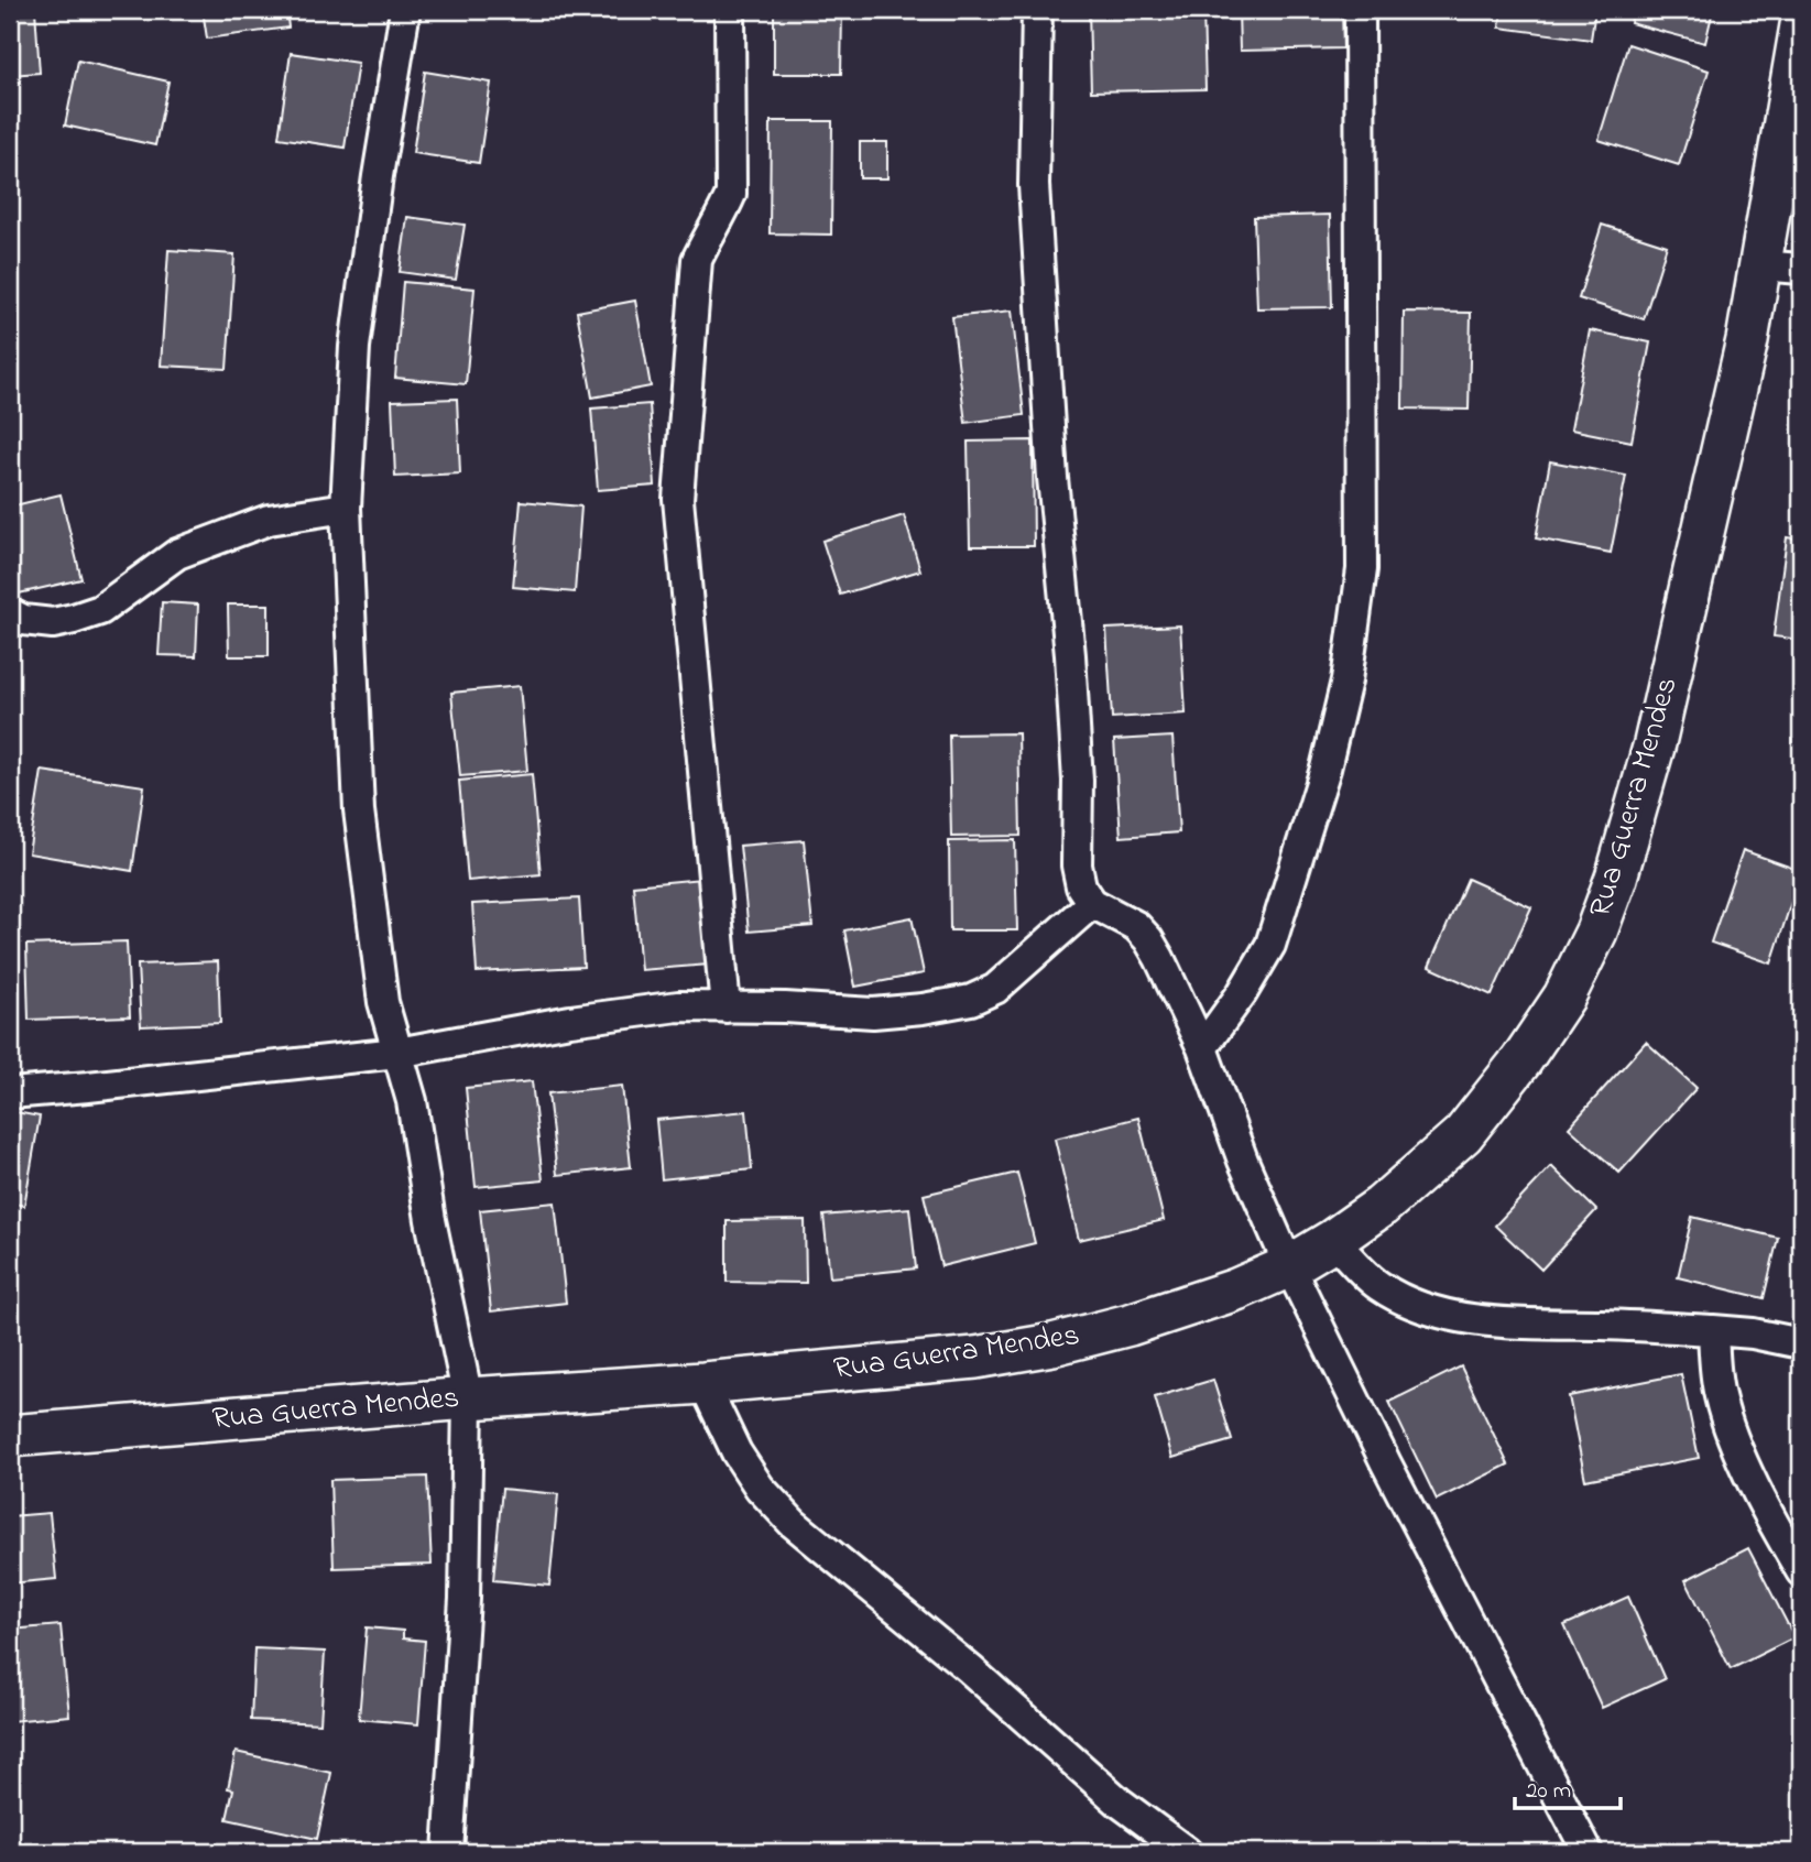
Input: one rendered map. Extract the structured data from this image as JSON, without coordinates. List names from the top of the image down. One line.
{"streets":{"street":["Rua Guerra Mendes"]},"scale_bar":"20 m"}
